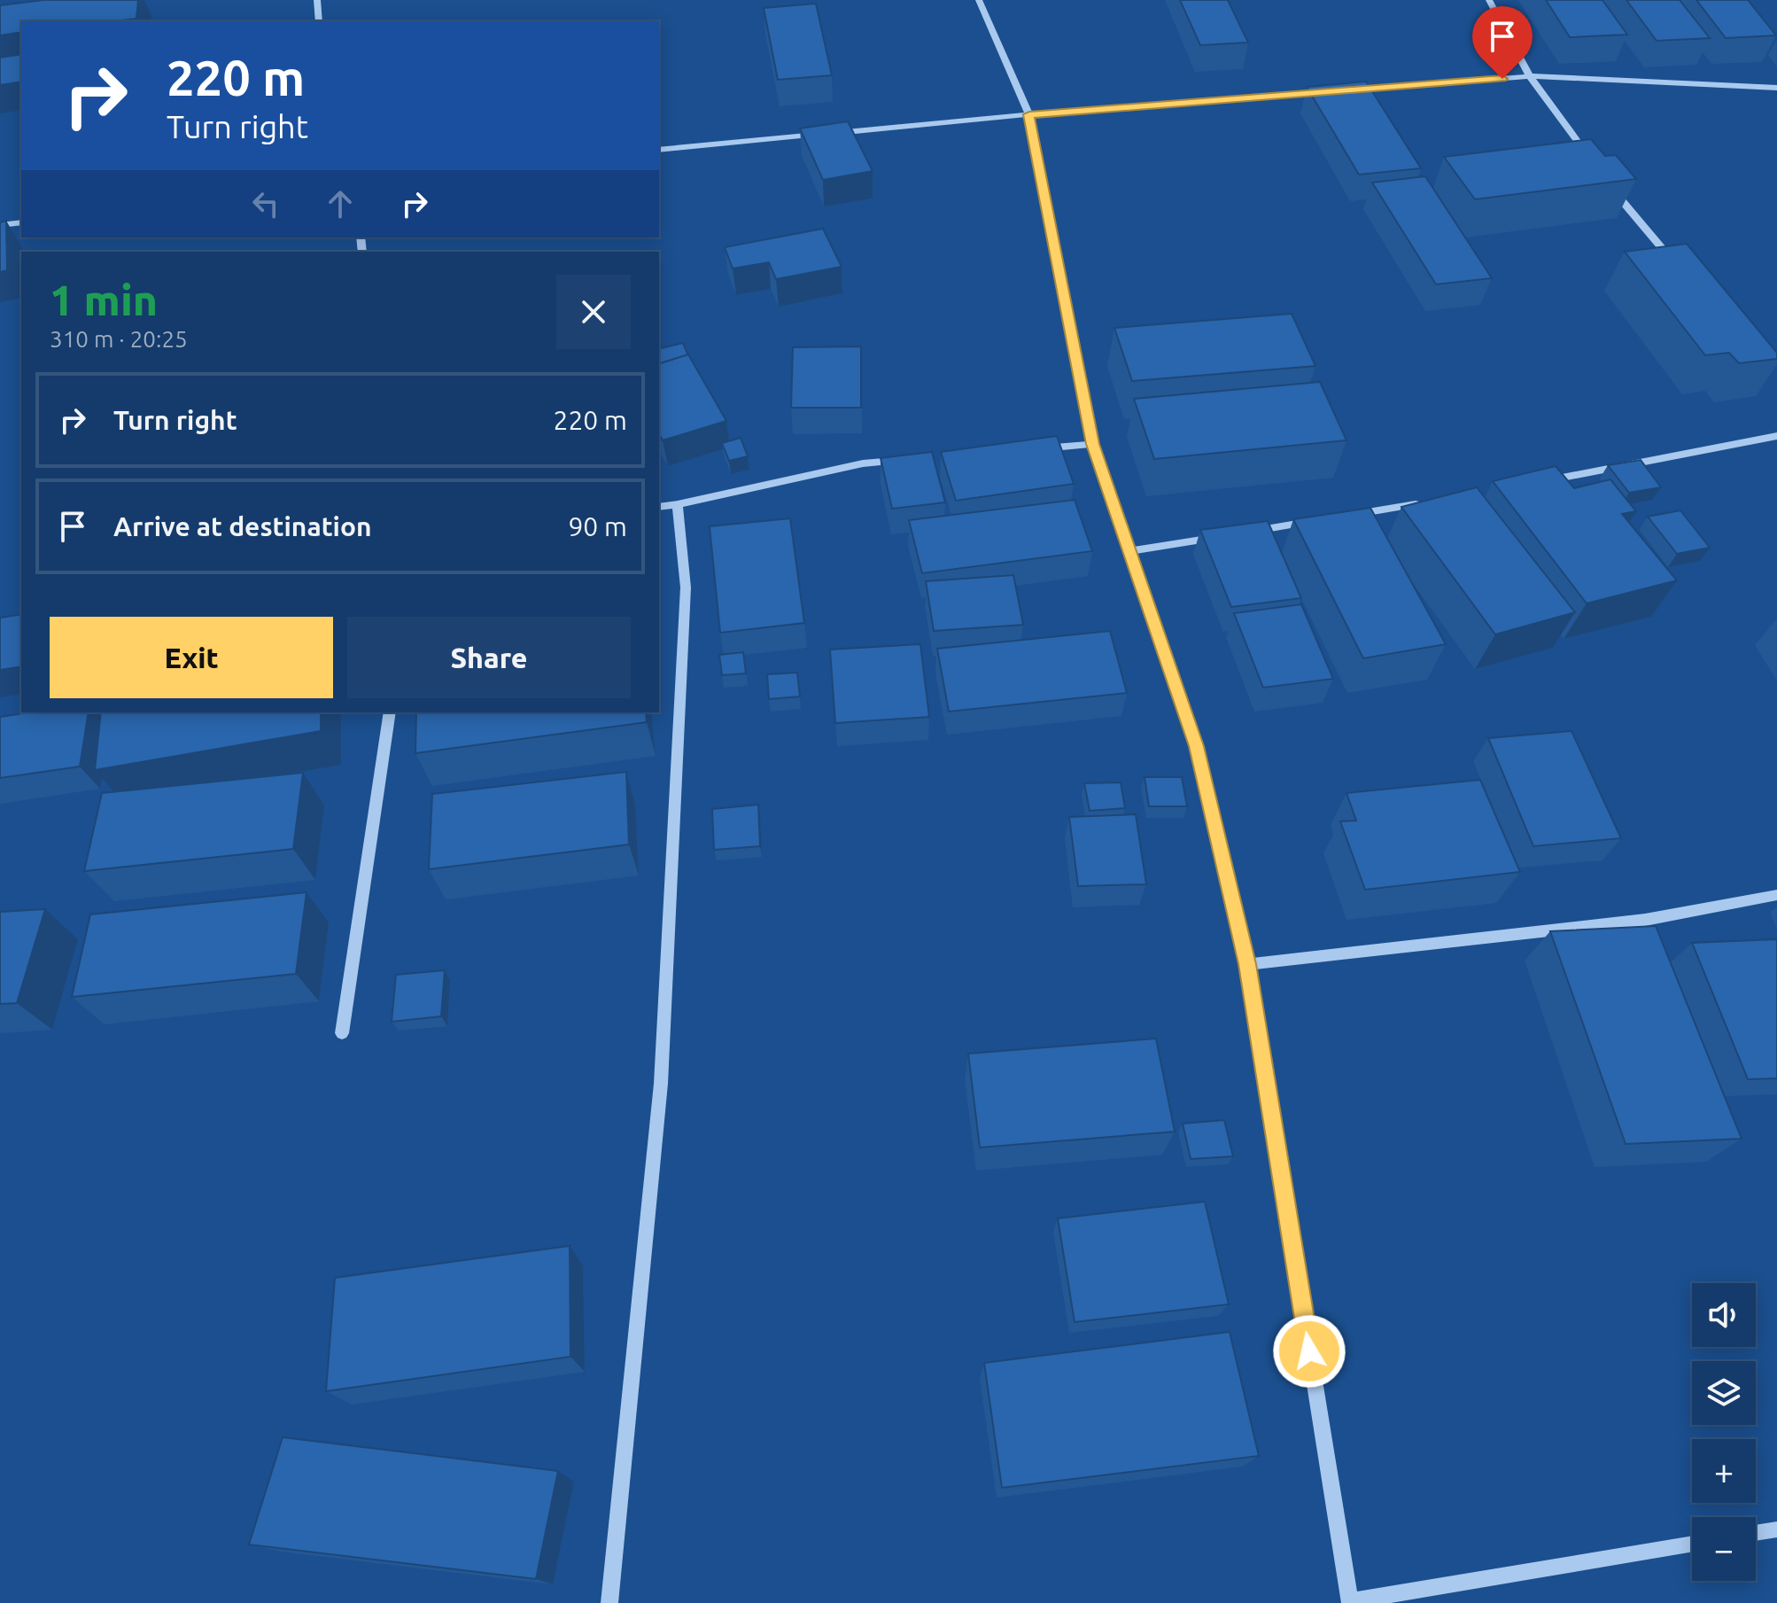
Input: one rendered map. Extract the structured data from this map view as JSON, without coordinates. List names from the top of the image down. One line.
{"page":{"turn":["220 m","Turn right"],"heading":["1 min","310 m · 20:25"],"list":[{"name":"Turn right","value":"220 m"},{"name":"Arrive at destination","value":"90 m"}],"buttons":["Exit","Share"],"map_buttons":["+","−"]}}
